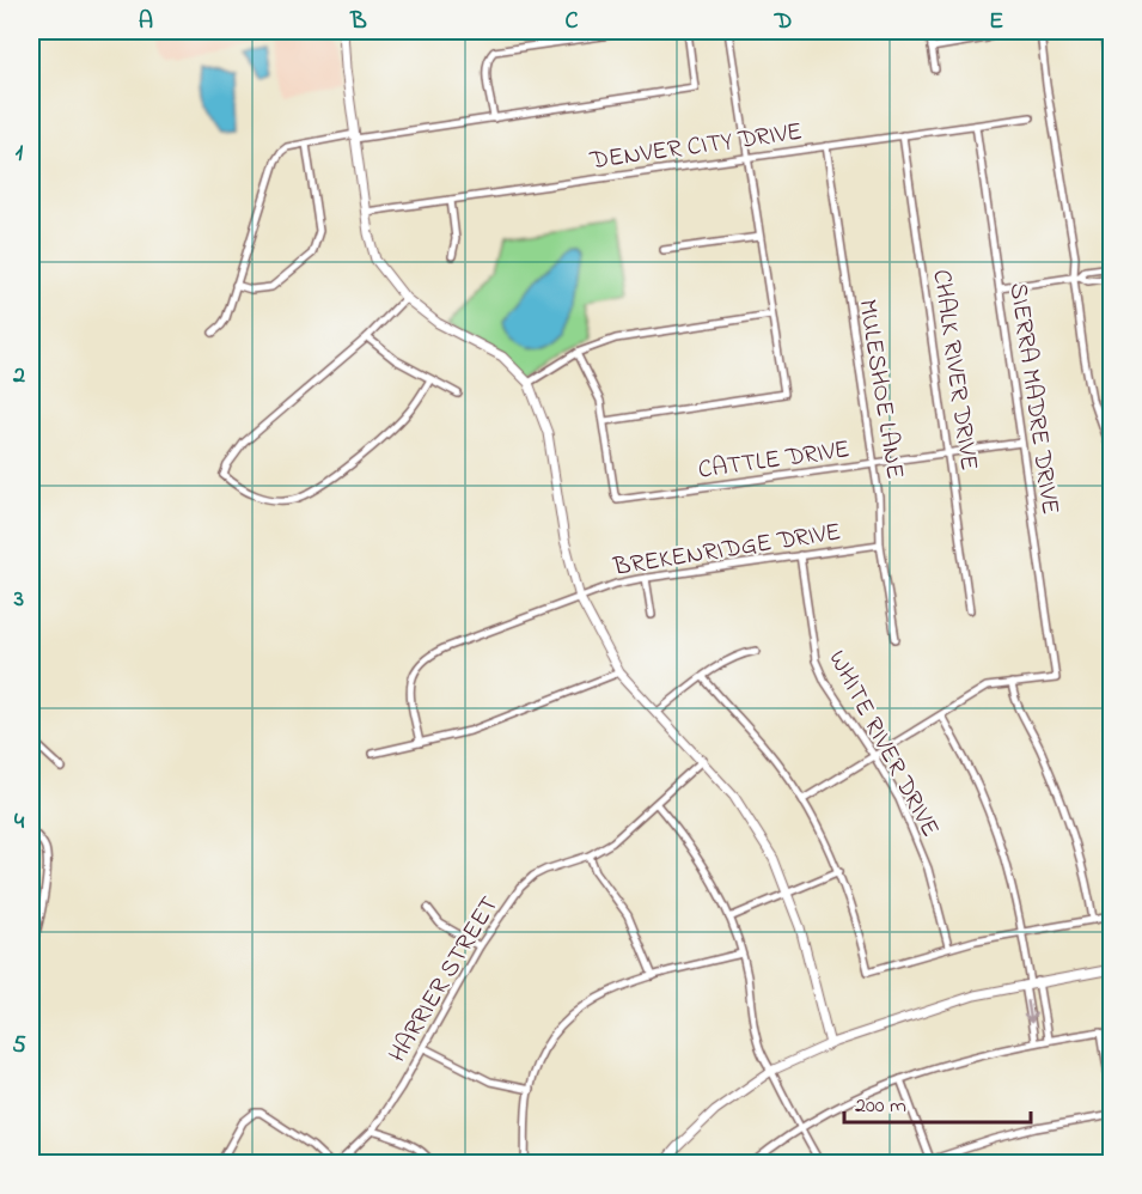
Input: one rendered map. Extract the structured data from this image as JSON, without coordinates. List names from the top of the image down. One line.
{"streets":{"street":["DENVER CITY DRIVE","CHALK RIVER DRIVE","MULESHOE LANE","SIERRA MADRE DRIVE","CATTLE DRIVE","BREKENRIDGE DRIVE","WHITE RIVER DRIVE","HARRIER STREET"]},"crossings":[["DENVER CITY DRIVE","CHALK RIVER DRIVE"],["DENVER CITY DRIVE","MULESHOE LANE"],["DENVER CITY DRIVE","SIERRA MADRE DRIVE"],["CHALK RIVER DRIVE","CATTLE DRIVE"],["MULESHOE LANE","CATTLE DRIVE"],["MULESHOE LANE","BREKENRIDGE DRIVE"],["SIERRA MADRE DRIVE","CATTLE DRIVE"],["BREKENRIDGE DRIVE","WHITE RIVER DRIVE"]],"scale_bar":"200 m","grid":{"columns":["A","B","C","D","E"],"rows":["1","2","3","4","5"]}}
